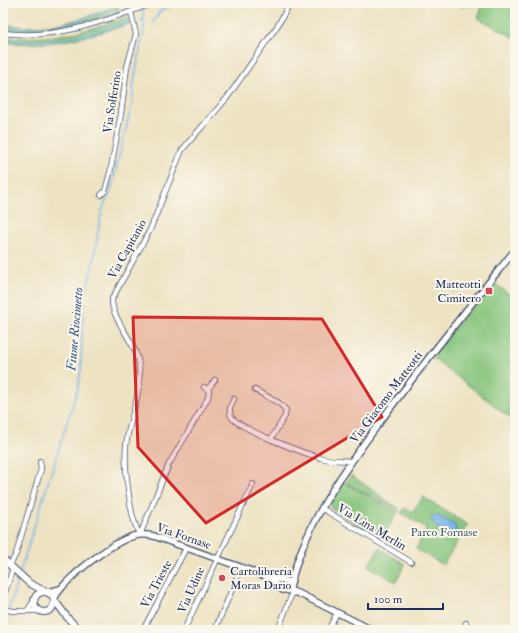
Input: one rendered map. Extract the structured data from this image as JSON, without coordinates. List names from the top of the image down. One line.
{"streets":{"street":["Via Solferino","Via Capitanio","Via Giacomo Matteotti","Via Lina Merlin","Via Fornase","Via Trieste","Via Udine"]},"crossings":[["Via Capitanio","Via Fornase"],["Via Giacomo Matteotti","Via Lina Merlin"],["Via Giacomo Matteotti","Via Fornase"],["Via Fornase","Via Trieste"],["Via Fornase","Via Udine"]],"water":["Fiume Riocimetto"],"parks":["Parco Fornase"],"places":{"transit":["Matteotti Cimitero"],"other":["Cartolibreria Moras Dario"]},"scale_bar":"100 m"}
